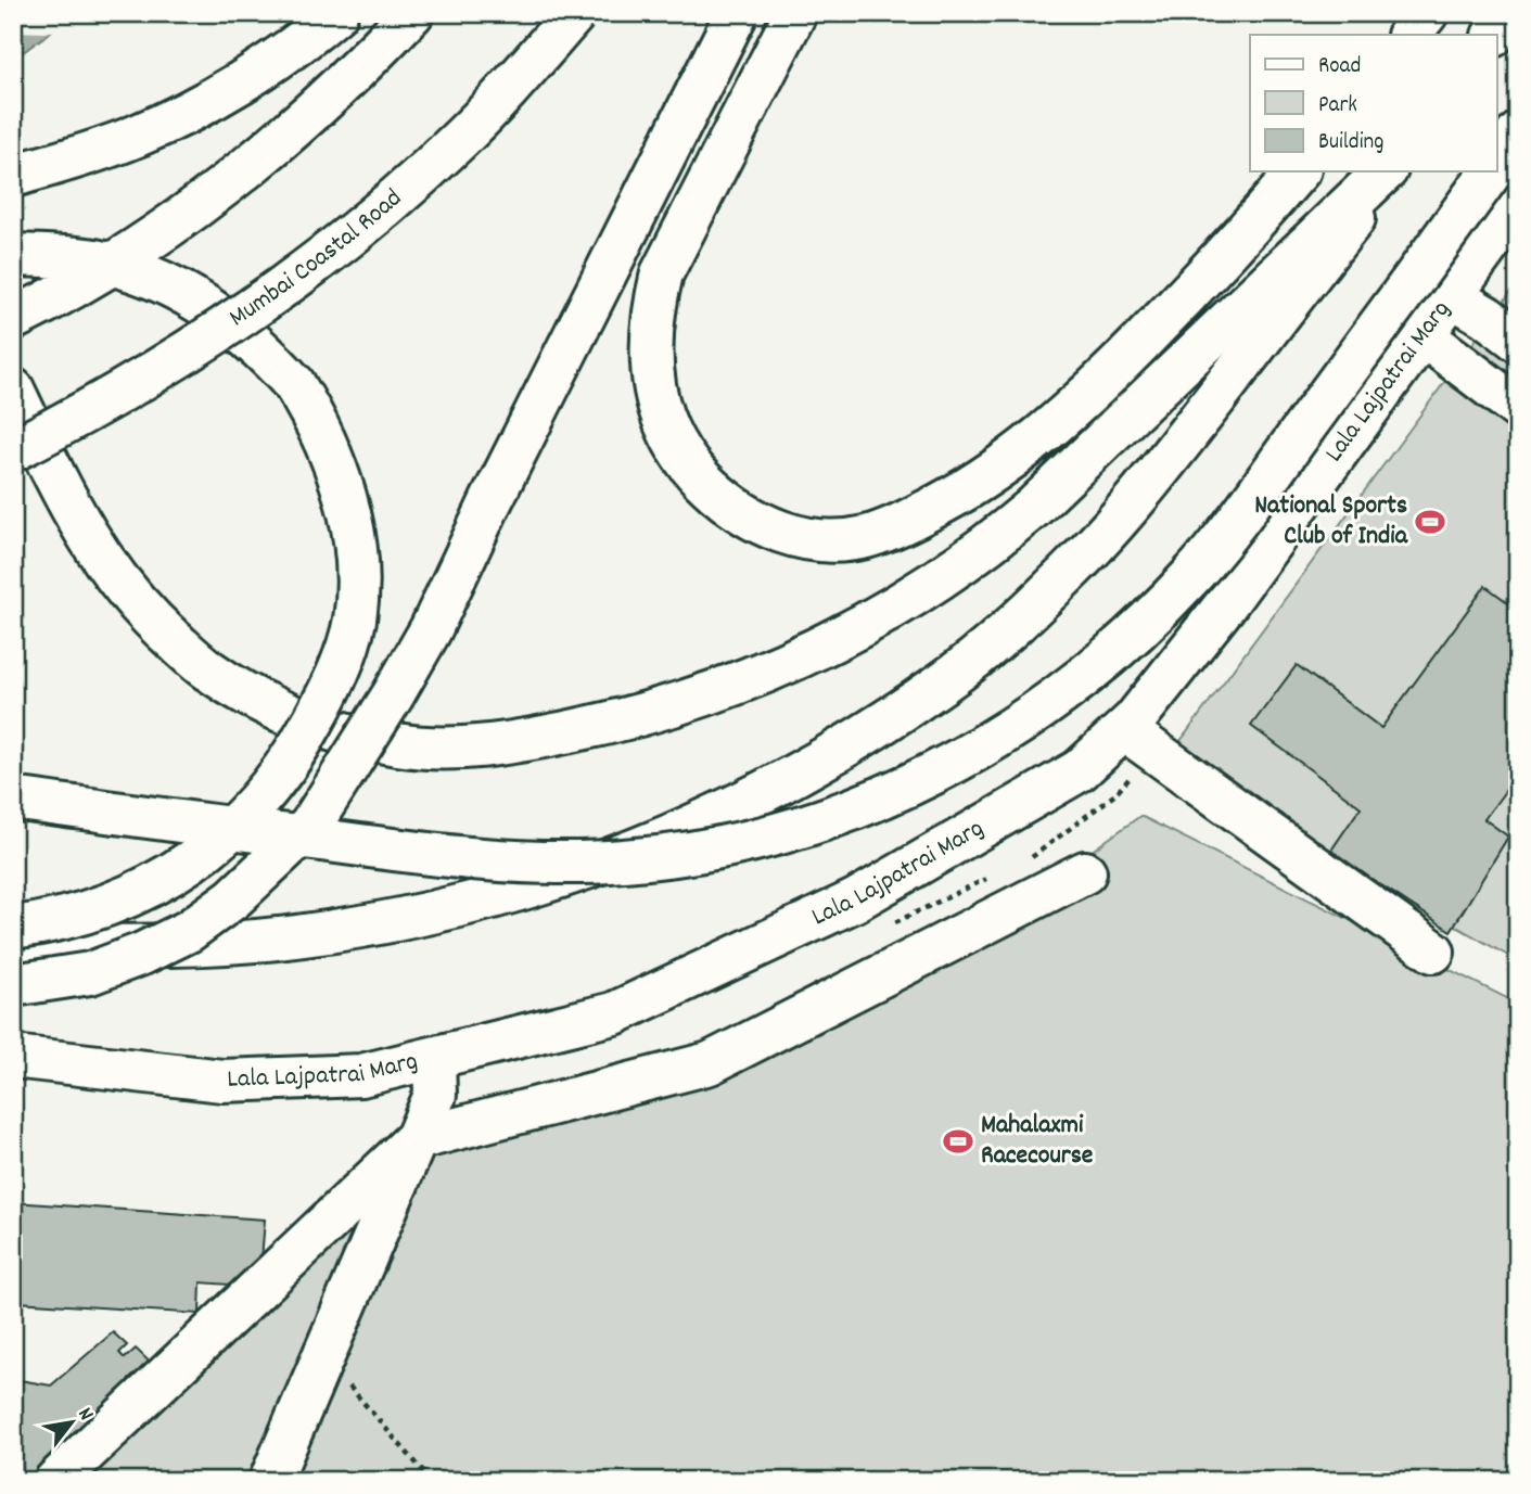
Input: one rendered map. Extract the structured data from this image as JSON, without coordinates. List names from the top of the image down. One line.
{"streets":{"main road":["Mumbai Coastal Road","Lala Lajpatrai Marg"]},"places":{"sports":["National Sports Club of India","Mahalaxmi Racecourse"]},"legend":["Road","Park","Building"],"north":"top right"}
